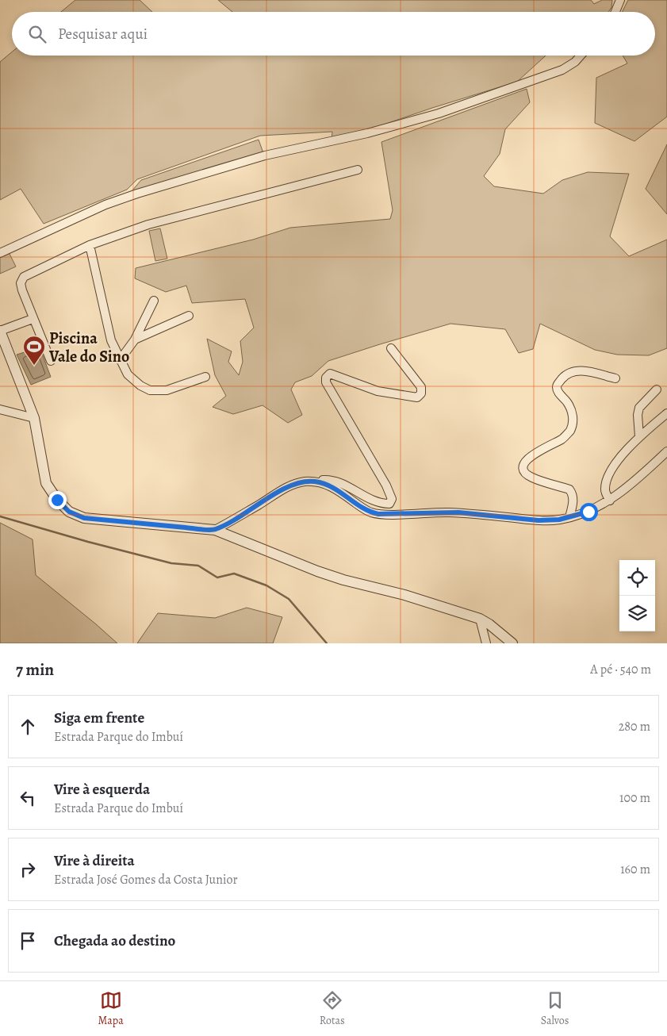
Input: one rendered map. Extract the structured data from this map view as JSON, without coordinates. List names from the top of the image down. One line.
{"places":{"sports":["Piscina Vale do Sino"]},"page":{"search":"Pesquisar aqui","heading":["7 min","A pé · 540 m"],"list":[["Siga em frente","Estrada Parque do Imbuí","280 m"],["Vire à esquerda","Estrada Parque do Imbuí","100 m"],["Vire à direita","Estrada José Gomes da Costa Junior","160 m"],"Chegada ao destino"],"nav":["Mapa","Rotas","Salvos"]}}
